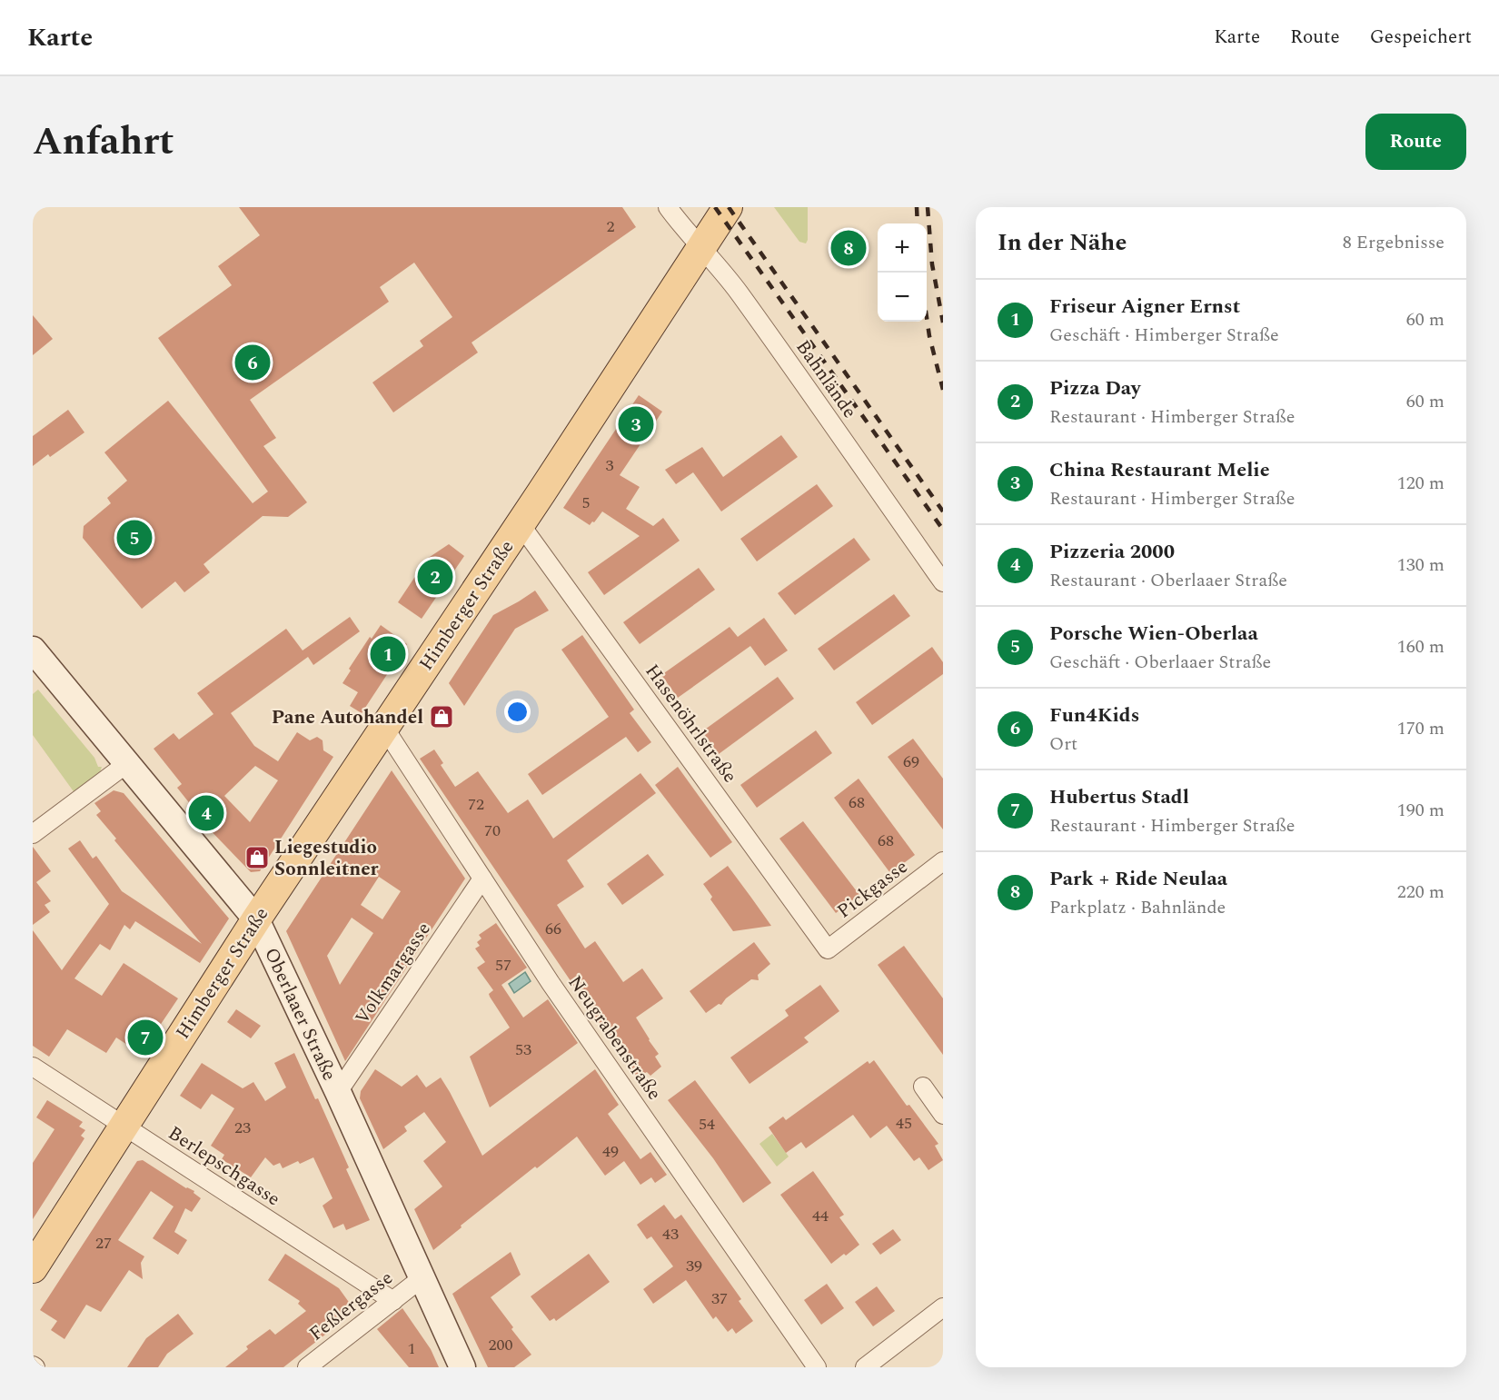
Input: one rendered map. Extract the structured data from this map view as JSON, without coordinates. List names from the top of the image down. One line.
{"streets":{"main road":["Himberger Straße","Oberlaaer Straße"],"street":["Bahnlände","Hasenöhrlstraße","Pickgasse","Volkmargasse","Neugrabenstraße","Berlepschgasse","Feßlergasse"]},"crossings":[["Bahnlände","Himberger Straße"],["Himberger Straße","Hasenöhrlstraße"],["Himberger Straße","Oberlaaer Straße"],["Himberger Straße","Neugrabenstraße"],["Himberger Straße","Berlepschgasse"],["Hasenöhrlstraße","Pickgasse"],["Volkmargasse","Oberlaaer Straße"],["Volkmargasse","Neugrabenstraße"],["Oberlaaer Straße","Feßlergasse"],["Berlepschgasse","Feßlergasse"]],"places":{"shop":["Pane Autohandel","Liegestudio Sonnleitner"]},"house_numbers":["2","3","5","69","68","72","70","68","66","57","53","45","54","23","49","44","43","27","39","37","200","1"],"page":{"header":"Karte","nav":["Karte","Route","Gespeichert"],"title":"Anfahrt","buttons":"Route","heading":["In der Nähe","8 Ergebnisse"],"map_buttons":["+","−"],"pins":["8","6","3","5","2","1","4","7"],"list":[{"mark":"1","name":"Friseur Aigner Ernst","note":"Geschäft · Himberger Straße","value":"60 m"},{"mark":"2","name":"Pizza Day","note":"Restaurant · Himberger Straße","value":"60 m"},{"mark":"3","name":"China Restaurant Melie","note":"Restaurant · Himberger Straße","value":"120 m"},{"mark":"4","name":"Pizzeria 2000","note":"Restaurant · Oberlaaer Straße","value":"130 m"},{"mark":"5","name":"Porsche Wien-Oberlaa","note":"Geschäft · Oberlaaer Straße","value":"160 m"},{"mark":"6","name":"Fun4Kids","note":"Ort","value":"170 m"},{"mark":"7","name":"Hubertus Stadl","note":"Restaurant · Himberger Straße","value":"190 m"},{"mark":"8","name":"Park + Ride Neulaa","note":"Parkplatz · Bahnlände","value":"220 m"}]}}
